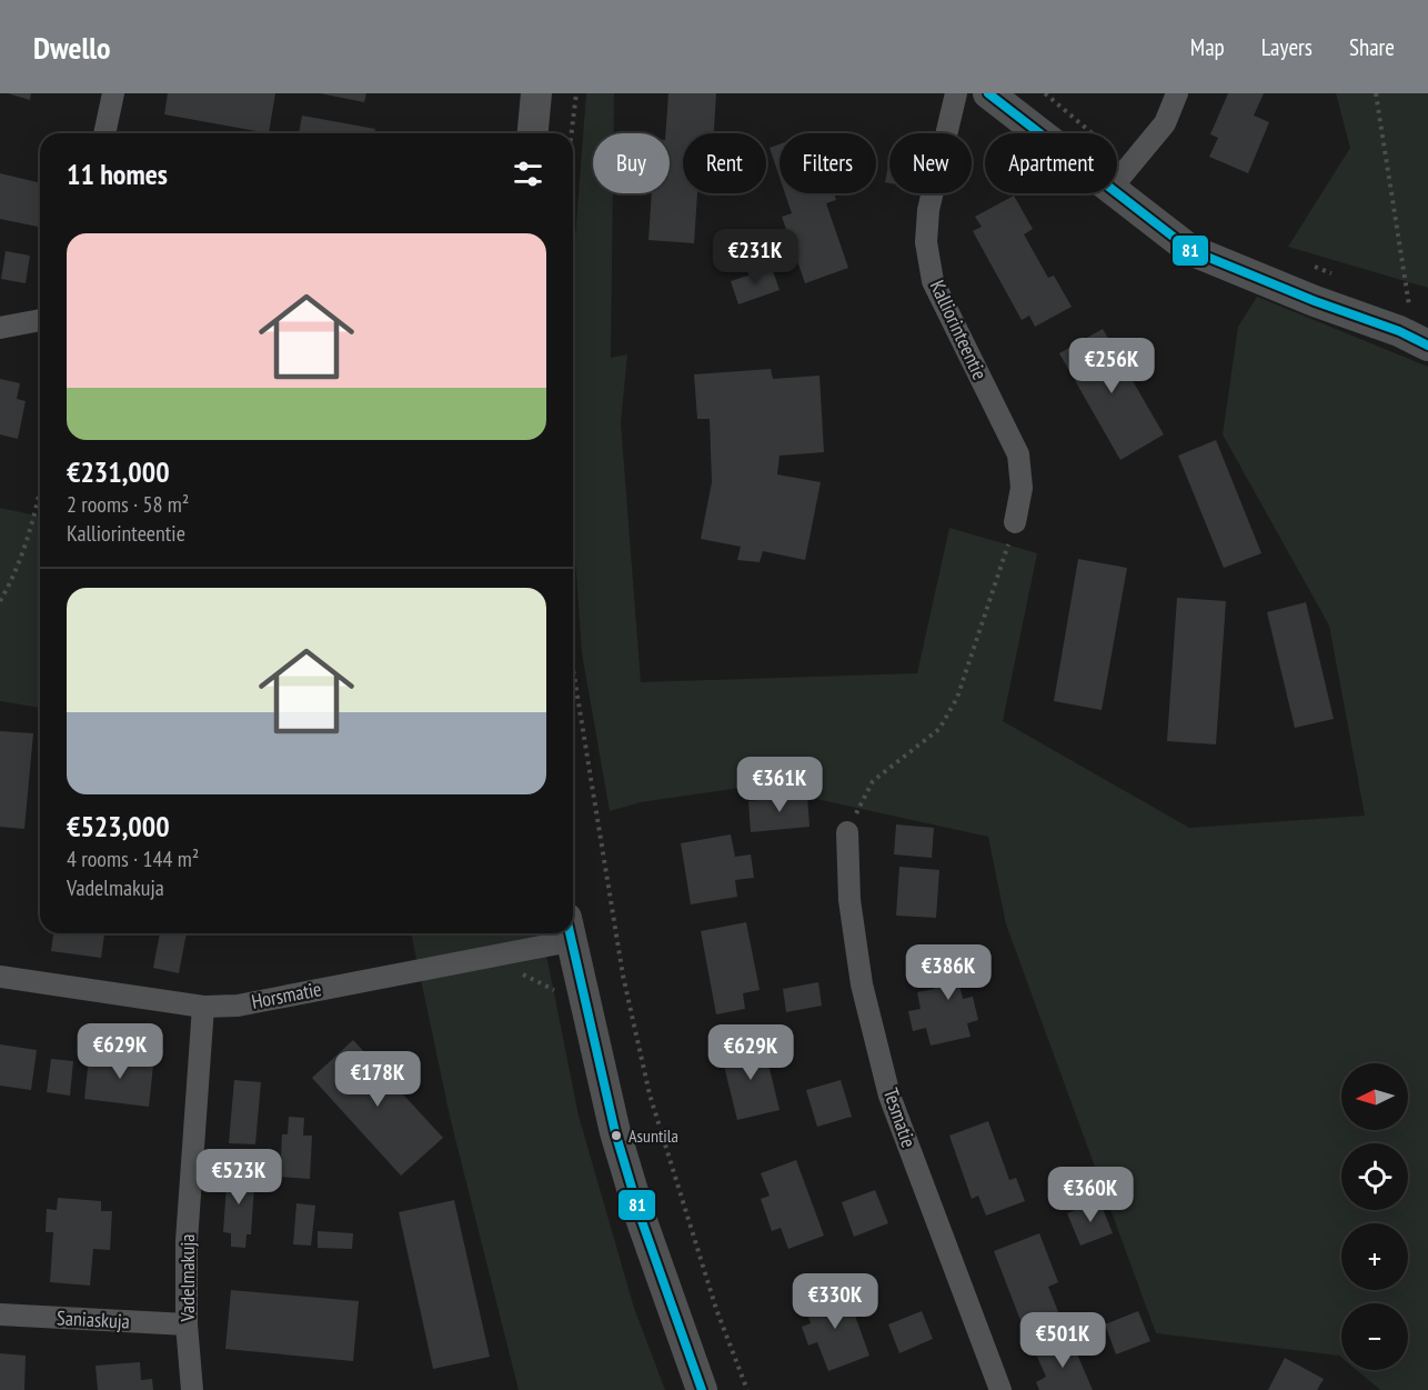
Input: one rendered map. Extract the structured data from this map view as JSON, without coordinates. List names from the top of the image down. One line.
{"streets":{"street":["Kalliorinteentie","Horsmatie","Tesmatie","Vadelmakuja","Saniaskuja"]},"crossings":[["Horsmatie","Vadelmakuja"],["Vadelmakuja","Saniaskuja"]],"places":["Asuntila"],"lines":["transit line 81"],"north":"left","page":{"header":"Dwello","nav":["Map","Layers","Share"],"chip":["Buy","Rent","Filters","New","Apartment"],"heading":"11 homes","list":[{"name":"€231,000","note":"2 rooms · 58 m² · Kalliorinteentie"},{"name":"€523,000","note":"4 rooms · 144 m² · Vadelmakuja"}],"price":["€231K","€256K","€361K","€386K","€629K","€629K","€178K","€523K","€360K","€330K","€501K"],"map_buttons":["+","−"]}}
